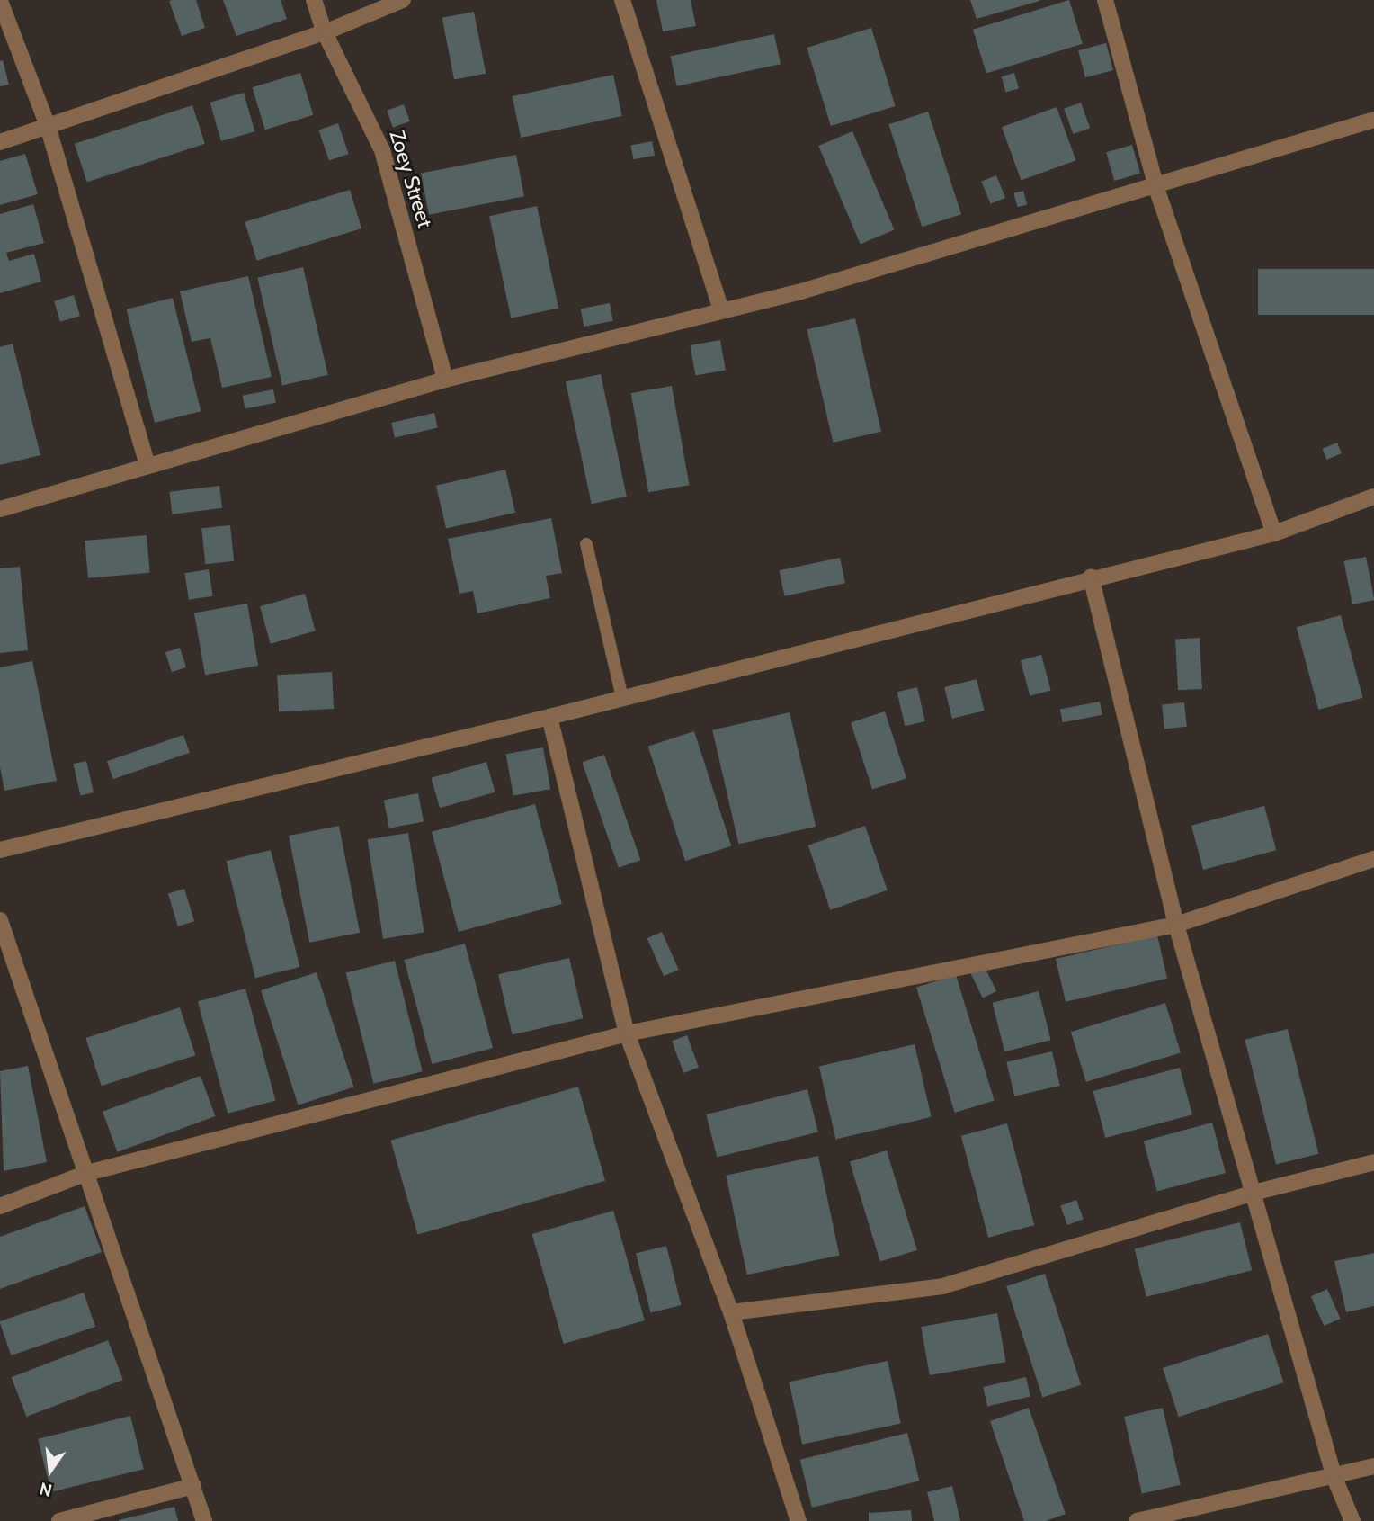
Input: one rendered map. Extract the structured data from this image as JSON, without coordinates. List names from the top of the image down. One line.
{"streets":{"street":["Zoey Street"]},"north":"bottom"}
